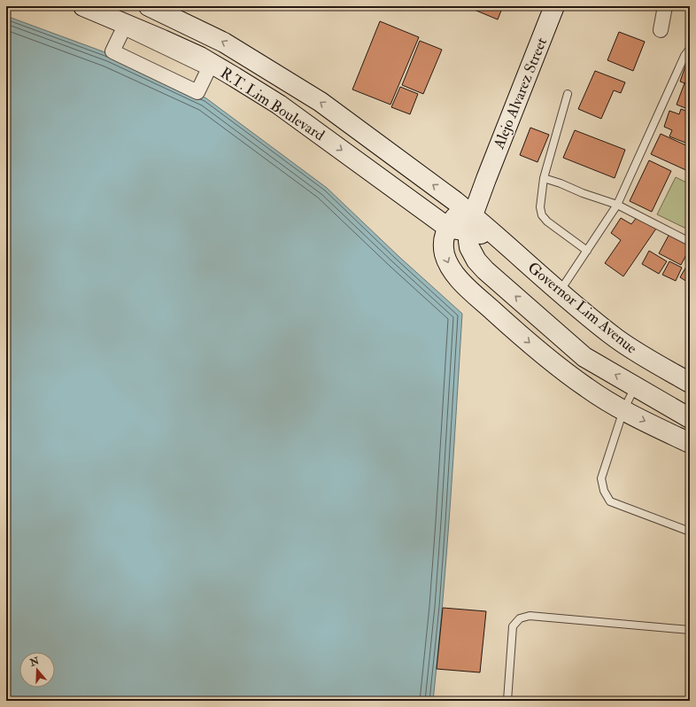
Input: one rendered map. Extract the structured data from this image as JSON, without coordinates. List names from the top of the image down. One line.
{"streets":{"main road":["Alejo Alvarez Street","R.T. Lim Boulevard","Governor Lim Avenue"]},"crossings":[["Alejo Alvarez Street","R.T. Lim Boulevard"],["Alejo Alvarez Street","Governor Lim Avenue"],["R.T. Lim Boulevard","Governor Lim Avenue"]],"north":"top"}
